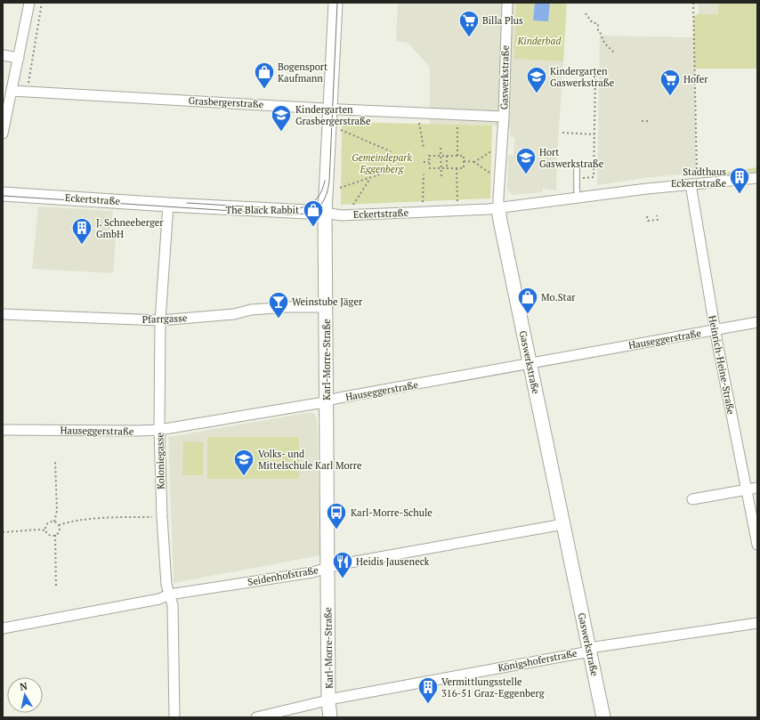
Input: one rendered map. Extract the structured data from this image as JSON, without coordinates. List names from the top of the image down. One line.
{"streets":{"street":["Gaswerkstraße","Grasbergerstraße","Eckertstraße","Pfarrgasse","Hauseggerstraße","Karl-Morre-Straße","Heinrich-Heine-Straße","Koloniegasse","Seidenhofstraße","Königshoferstraße"]},"crossings":[["Gaswerkstraße","Grasbergerstraße"],["Gaswerkstraße","Eckertstraße"],["Gaswerkstraße","Hauseggerstraße"],["Gaswerkstraße","Seidenhofstraße"],["Gaswerkstraße","Königshoferstraße"],["Grasbergerstraße","Karl-Morre-Straße"],["Eckertstraße","Karl-Morre-Straße"],["Eckertstraße","Heinrich-Heine-Straße"],["Eckertstraße","Koloniegasse"],["Pfarrgasse","Karl-Morre-Straße"],["Pfarrgasse","Koloniegasse"],["Hauseggerstraße","Karl-Morre-Straße"],["Hauseggerstraße","Heinrich-Heine-Straße"],["Hauseggerstraße","Koloniegasse"],["Karl-Morre-Straße","Seidenhofstraße"],["Karl-Morre-Straße","Königshoferstraße"],["Koloniegasse","Seidenhofstraße"]],"parks":["Kinderbad","Gemeindepark Eggenberg"],"places":{"supermarket":["Billa Plus","Hofer"],"shop":["Bogensport Kaufmann","The Black Rabbit","Mo.Star"],"school or university":["Kindergarten Gaswerkstraße","Kindergarten Grasbergerstraße","Hort Gaswerkstraße","Volks- und Mittelschule Karl Morre"],"building":["Stadthaus Eckertstraße","J. Schneeberger GmbH","Vermittlungsstelle 316-51 Graz-Eggenberg"],"bar":["Weinstube Jäger"],"bus stop":["Karl-Morre-Schule"],"restaurant":["Heidis Jauseneck"]},"north":"top"}
